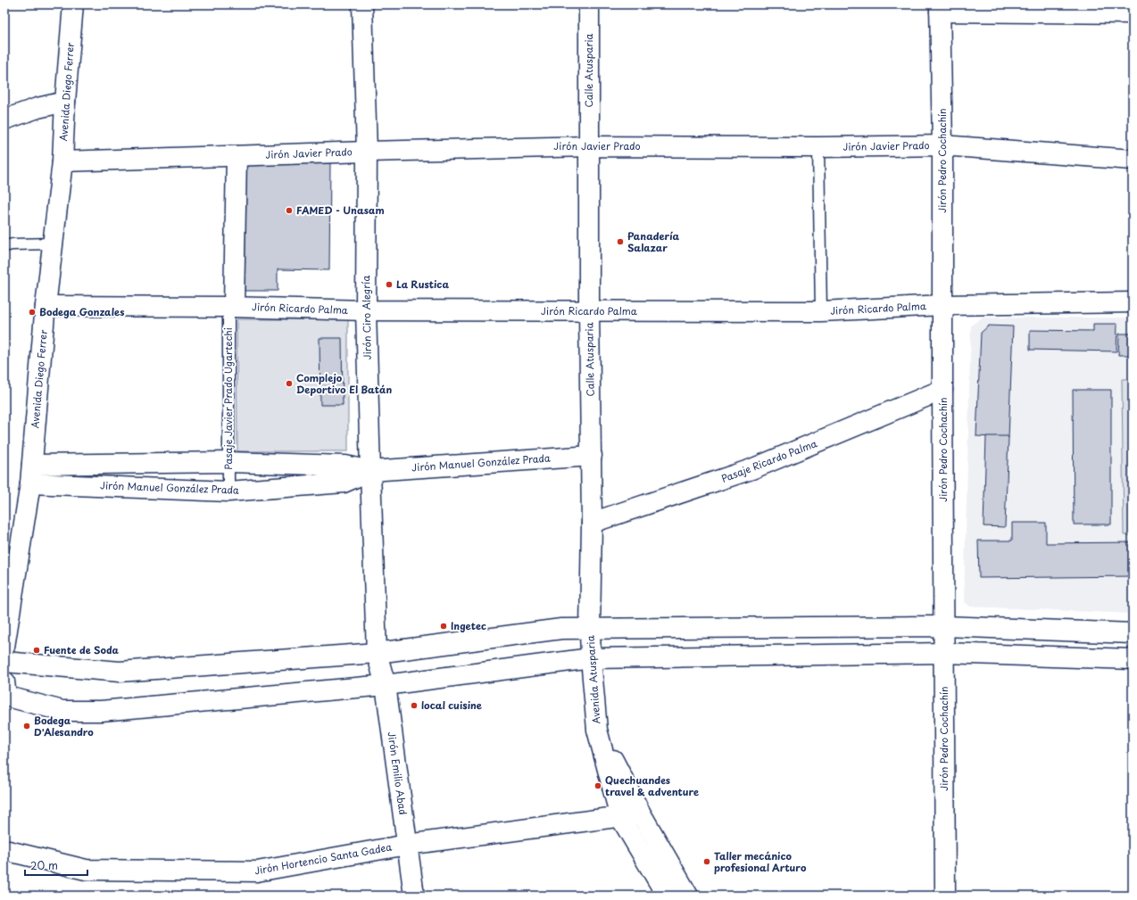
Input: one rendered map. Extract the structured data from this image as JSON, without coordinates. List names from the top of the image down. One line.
{"streets":{"street":["Calle Atusparia","Avenida Diego Ferrer","Jirón Javier Prado","Jirón Pedro Cochachín","Jirón Ricardo Palma","Jirón Ciro Alegría","Pasaje Javier Prado Ugartechi","Pasaje Ricardo Palma","Jirón Manuel González Prada","Avenida Atusparia","Jirón Emilio Abad","Jirón Hortencio Santa Gadea"]},"crossings":[["Calle Atusparia","Jirón Javier Prado"],["Calle Atusparia","Jirón Ricardo Palma"],["Calle Atusparia","Pasaje Ricardo Palma"],["Calle Atusparia","Jirón Manuel González Prada"],["Calle Atusparia","Avenida Atusparia"],["Avenida Diego Ferrer","Jirón Javier Prado"],["Avenida Diego Ferrer","Jirón Ricardo Palma"],["Avenida Diego Ferrer","Jirón Manuel González Prada"],["Jirón Javier Prado","Jirón Pedro Cochachín"],["Jirón Javier Prado","Jirón Ciro Alegría"],["Jirón Javier Prado","Pasaje Javier Prado Ugartechi"],["Jirón Pedro Cochachín","Jirón Ricardo Palma"],["Jirón Pedro Cochachín","Pasaje Ricardo Palma"],["Jirón Ricardo Palma","Jirón Ciro Alegría"],["Jirón Ricardo Palma","Pasaje Javier Prado Ugartechi"],["Jirón Ciro Alegría","Jirón Manuel González Prada"],["Jirón Ciro Alegría","Jirón Emilio Abad"],["Pasaje Javier Prado Ugartechi","Jirón Manuel González Prada"],["Avenida Atusparia","Jirón Hortencio Santa Gadea"],["Jirón Emilio Abad","Jirón Hortencio Santa Gadea"]],"places":["FAMED - Unasam","Panadería Salazar","La Rustica","Bodega Gonzales","Complejo Deportivo El Batán","Ingetec","Fuente de Soda","local cuisine","Bodega D'Alesandro","Quechuandes travel & adventure","Taller mecánico profesional Arturo"],"scale_bar":"20 m"}
